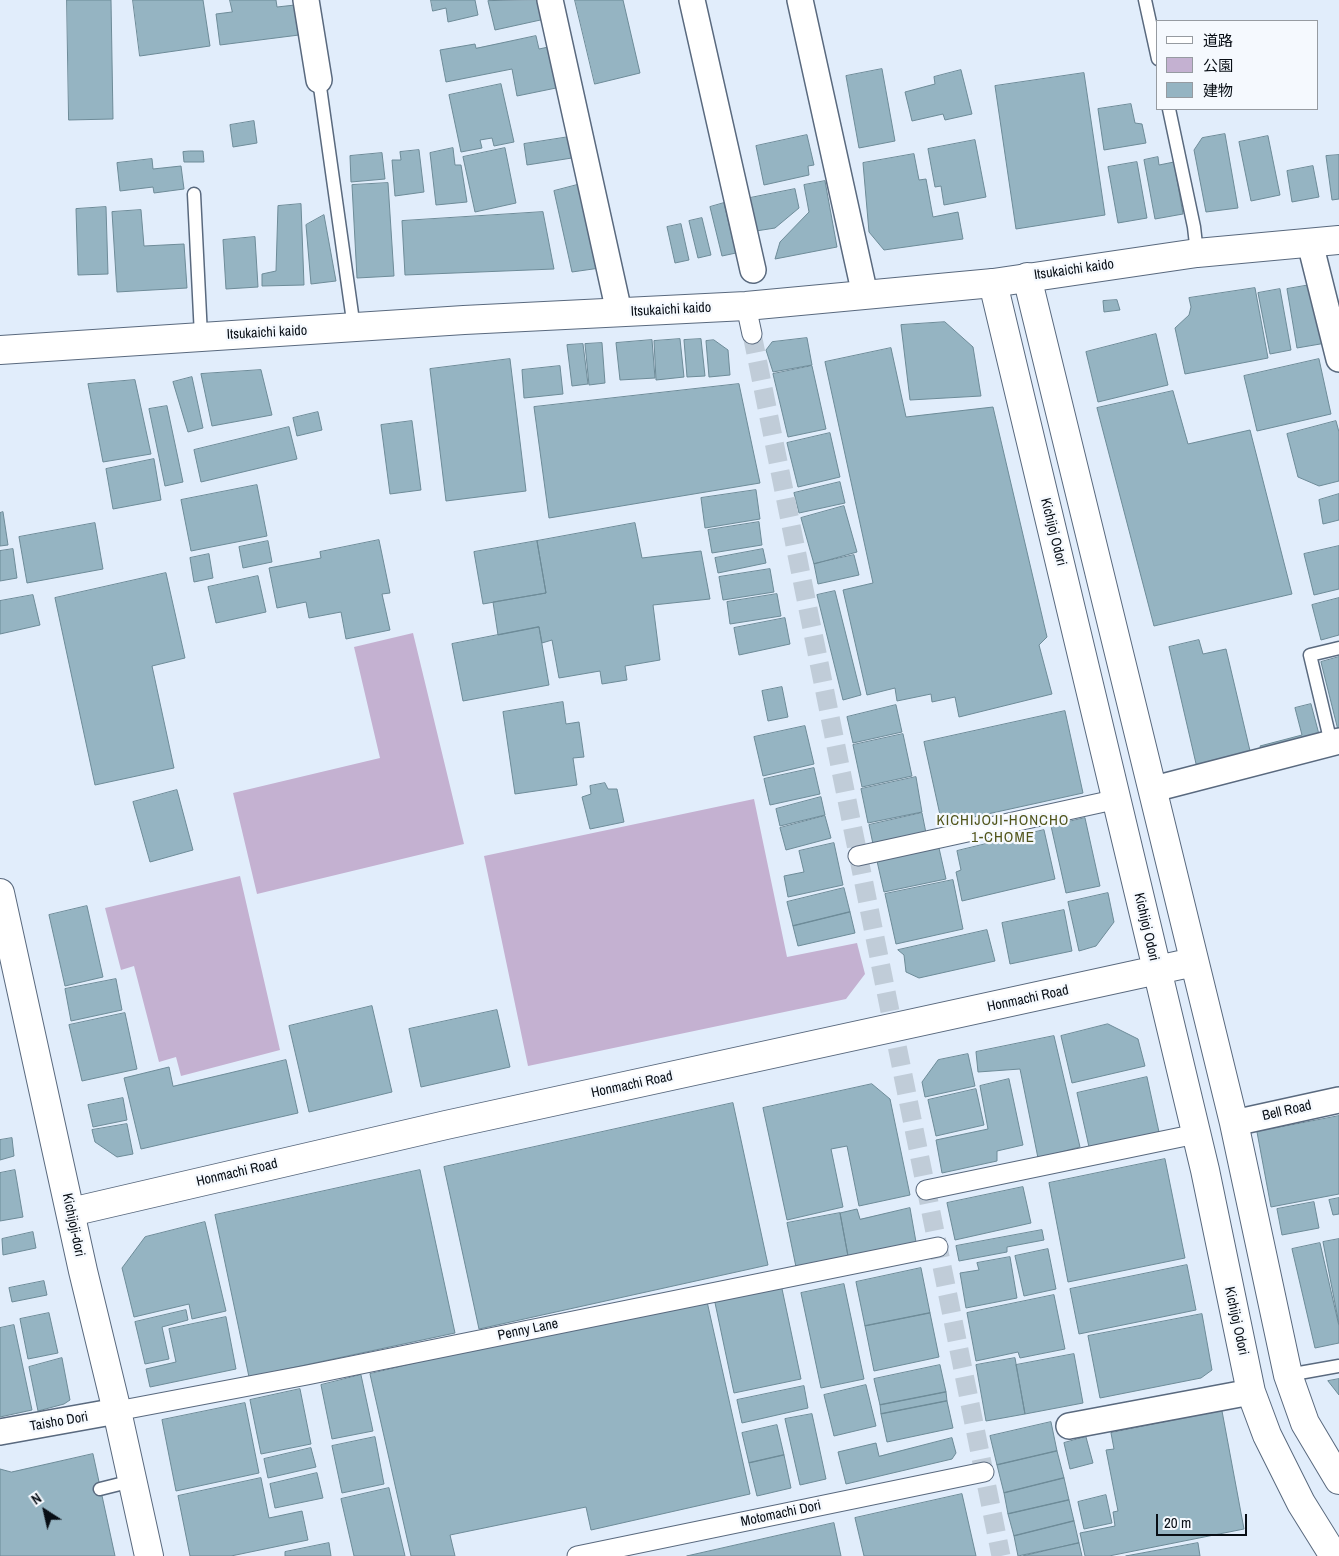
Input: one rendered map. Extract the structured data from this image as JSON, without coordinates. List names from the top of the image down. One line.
{"streets":{"street":["Itsukaichi kaido","Kichijoj Odori","Honmachi Road","Bell Road","Kichijoji-dori","Penny Lane","Taisho Dori","Motomachi Dori"]},"crossings":[["Itsukaichi kaido","Kichijoj Odori"],["Kichijoj Odori","Honmachi Road"],["Honmachi Road","Kichijoji-dori"],["Kichijoji-dori","Penny Lane"],["Kichijoji-dori","Taisho Dori"],["Penny Lane","Taisho Dori"]],"districts":["KICHIJOJI-HONCHO 1-CHOME"],"legend":["道路","公園","建物"],"scale_bar":"20 m","north":"top left"}
